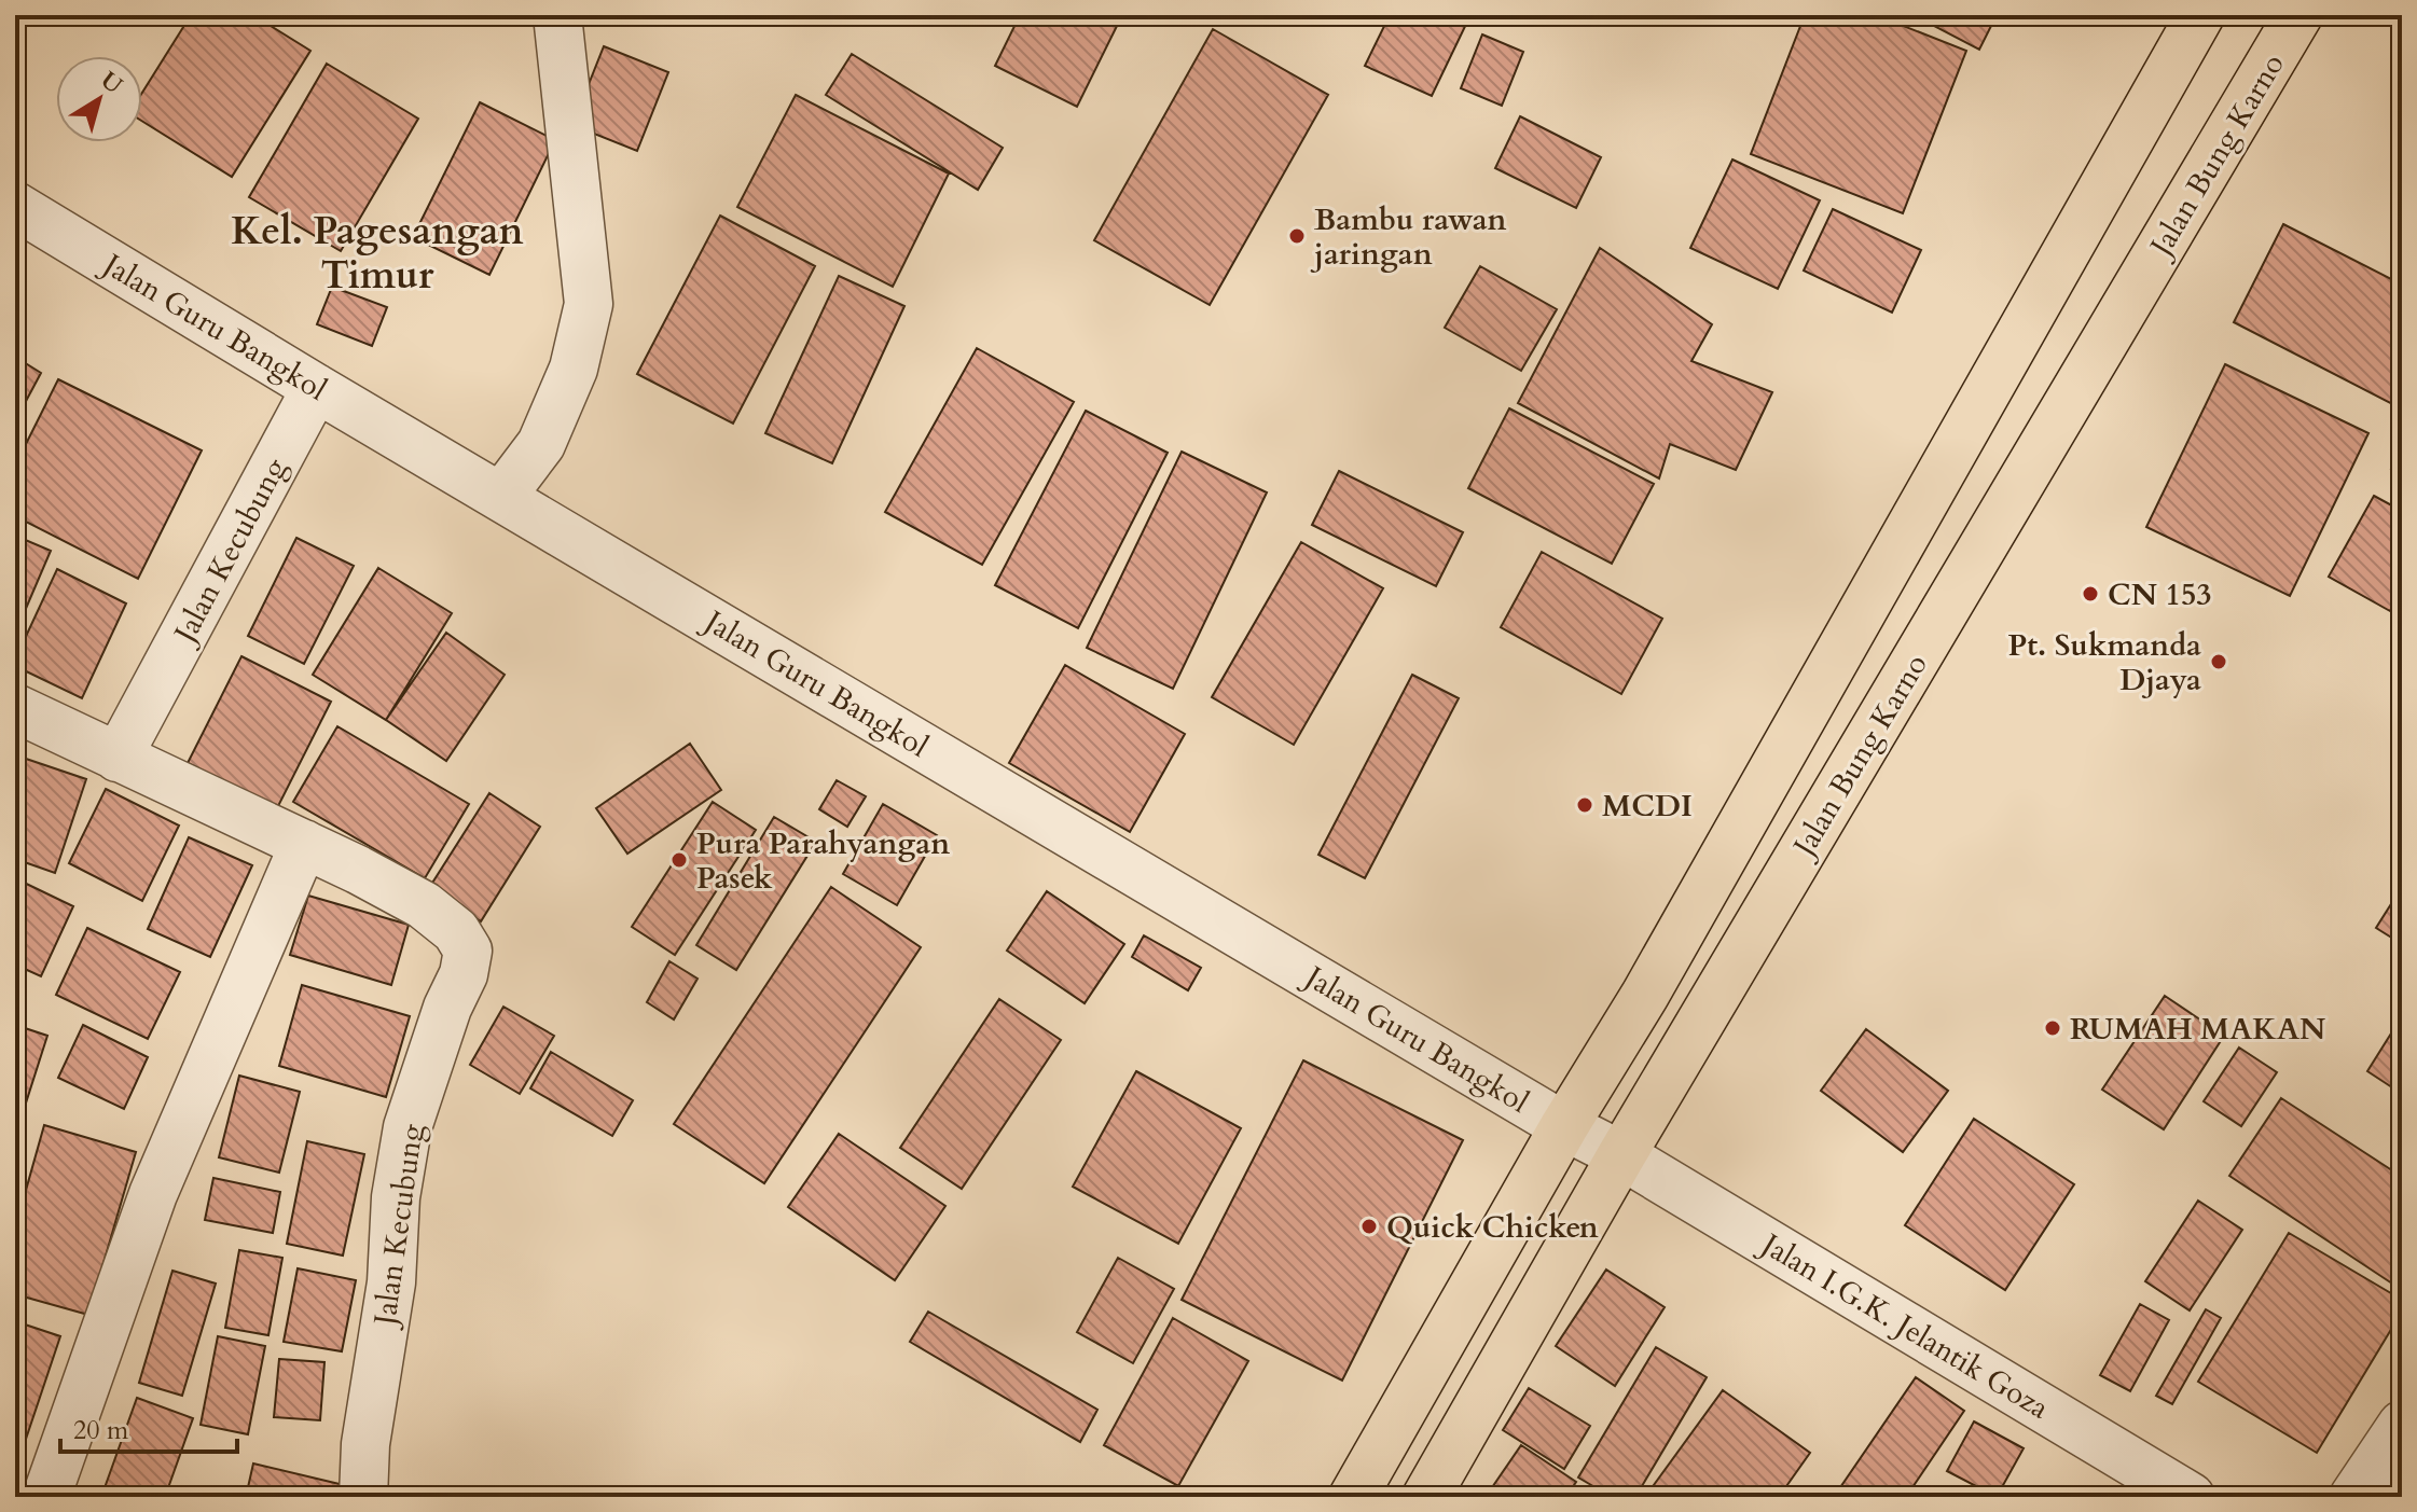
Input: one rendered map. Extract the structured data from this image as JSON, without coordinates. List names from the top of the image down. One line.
{"streets":{"main road":["Jalan Bung Karno"],"street":["Jalan Guru Bangkol","Jalan Kecubung","Jalan I.G.K. Jelantik Goza"]},"crossings":[["Jalan Bung Karno","Jalan Guru Bangkol"],["Jalan Bung Karno","Jalan I.G.K. Jelantik Goza"],["Jalan Guru Bangkol","Jalan Kecubung"],["Jalan Guru Bangkol","Jalan I.G.K. Jelantik Goza"]],"districts":["Kel. Pagesangan Timur"],"places":["Bambu rawan jaringan","CN 153","Pt. Sukmanda Djaya","MCDI","Pura Parahyangan Pasek","RUMAH MAKAN","Quick Chicken"],"scale_bar":"20 m","north":"top right"}
